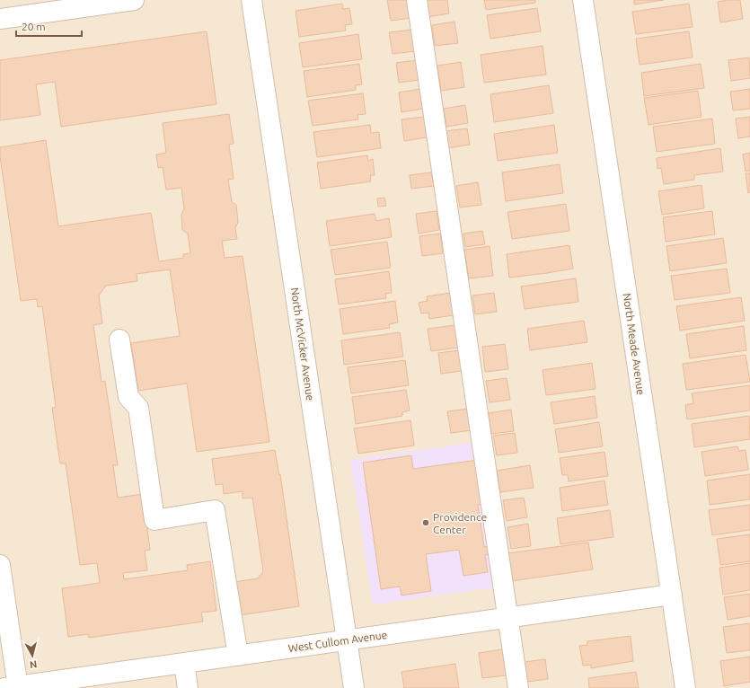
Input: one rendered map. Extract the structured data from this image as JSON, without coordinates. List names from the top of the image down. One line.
{"streets":{"street":["North McVicker Avenue","North Meade Avenue","West Cullom Avenue"]},"crossings":[["North McVicker Avenue","West Cullom Avenue"],["North Meade Avenue","West Cullom Avenue"]],"places":["Providence Center"],"scale_bar":"20 m","north":"bottom"}
